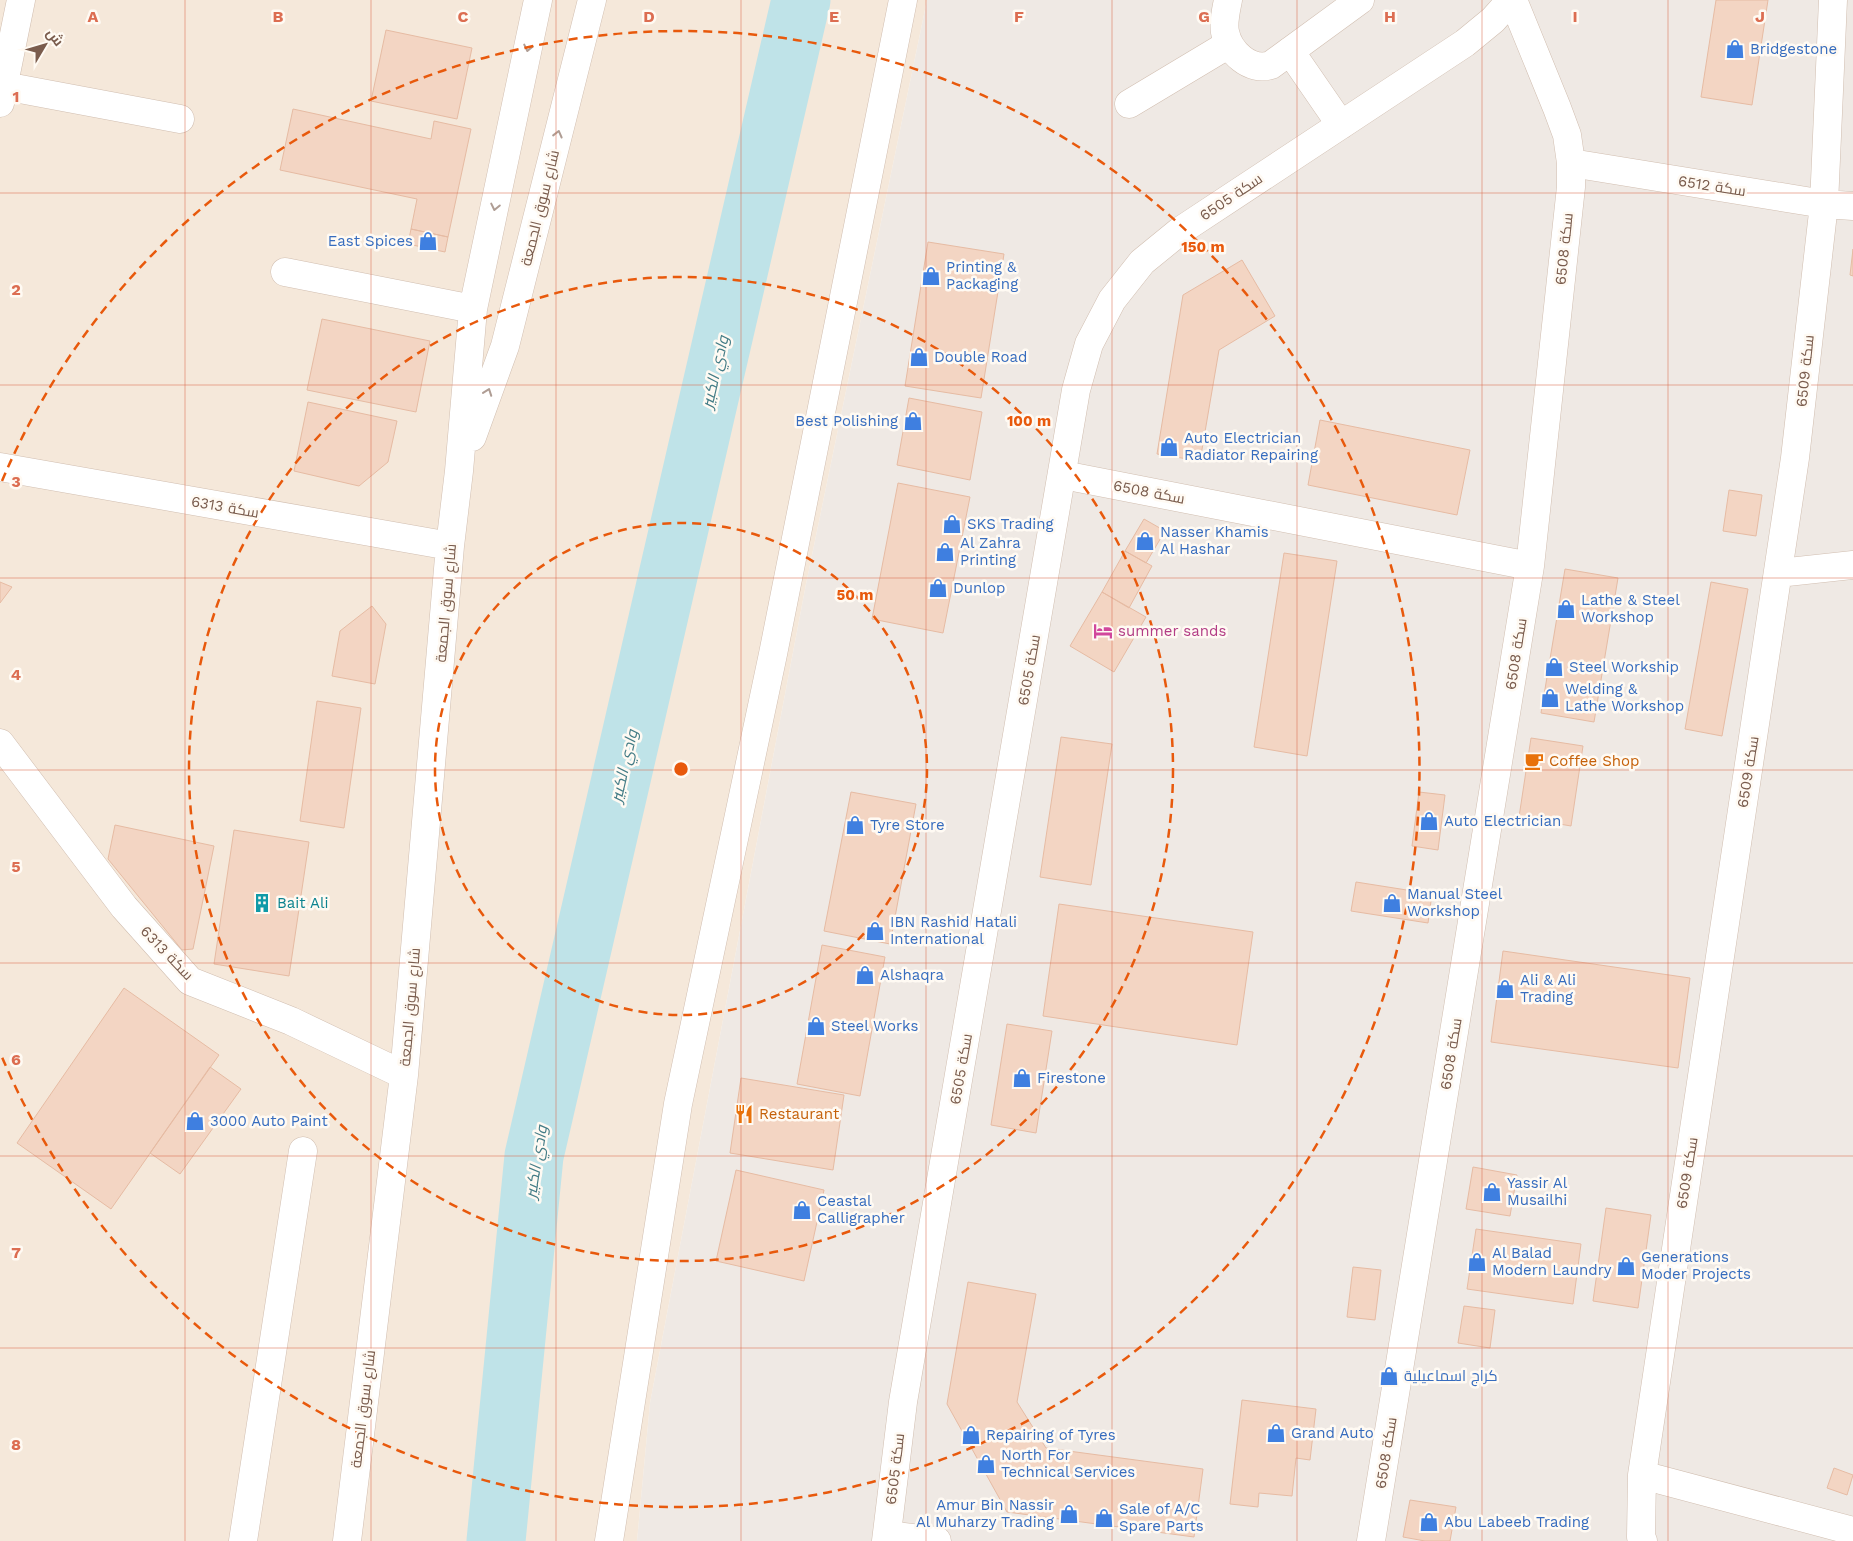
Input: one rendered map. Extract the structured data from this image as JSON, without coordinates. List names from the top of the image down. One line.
{"streets":{"street":["سكة 6512","سكة 6505","شارع سوق الجمعة","سكة 6508","سكة 6509","سكة 6313"]},"crossings":[["سكة 6512","سكة 6508"],["سكة 6512","سكة 6509"],["سكة 6505","سكة 6508"],["شارع سوق الجمعة","سكة 6313"]],"water":["وادي الكبير"],"places":{"shop":["Bridgestone","East Spices","Printing & Packaging","Double Road","Best Polishing","Auto Electrician Radiator Repairing","SKS Trading","Nasser Khamis Al Hashar","Al Zahra Printing","Dunlop","Lathe & Steel Workshop","Steel Workship","Welding & Lathe Workshop","Auto Electrician","Tyre Store","Manual Steel Workshop","IBN Rashid Hatali International","Alshaqra","Ali & Ali Trading","Steel Works","Firestone","3000 Auto Paint","Yassir Al Musailhi","Ceastal Calligrapher","Al Balad Modern Laundry","Generations Moder Projects","كراج اسماعيلية","Grand Auto","Repairing of Tyres","North For Technical Services","Amur Bin Nassir Al Muharzy Trading","Sale of A/C Spare Parts","Abu Labeeb Trading"],"hotel":["summer sands"],"cafe":["Coffee Shop"],"building":["Bait Ali"],"restaurant":["Restaurant"]},"north":"top right","grid":{"columns":["A","B","C","D","E","F","G","H","I","J"],"rows":["1","2","3","4","5","6","7","8"]},"rings":["150 m","100 m","50 m"]}
